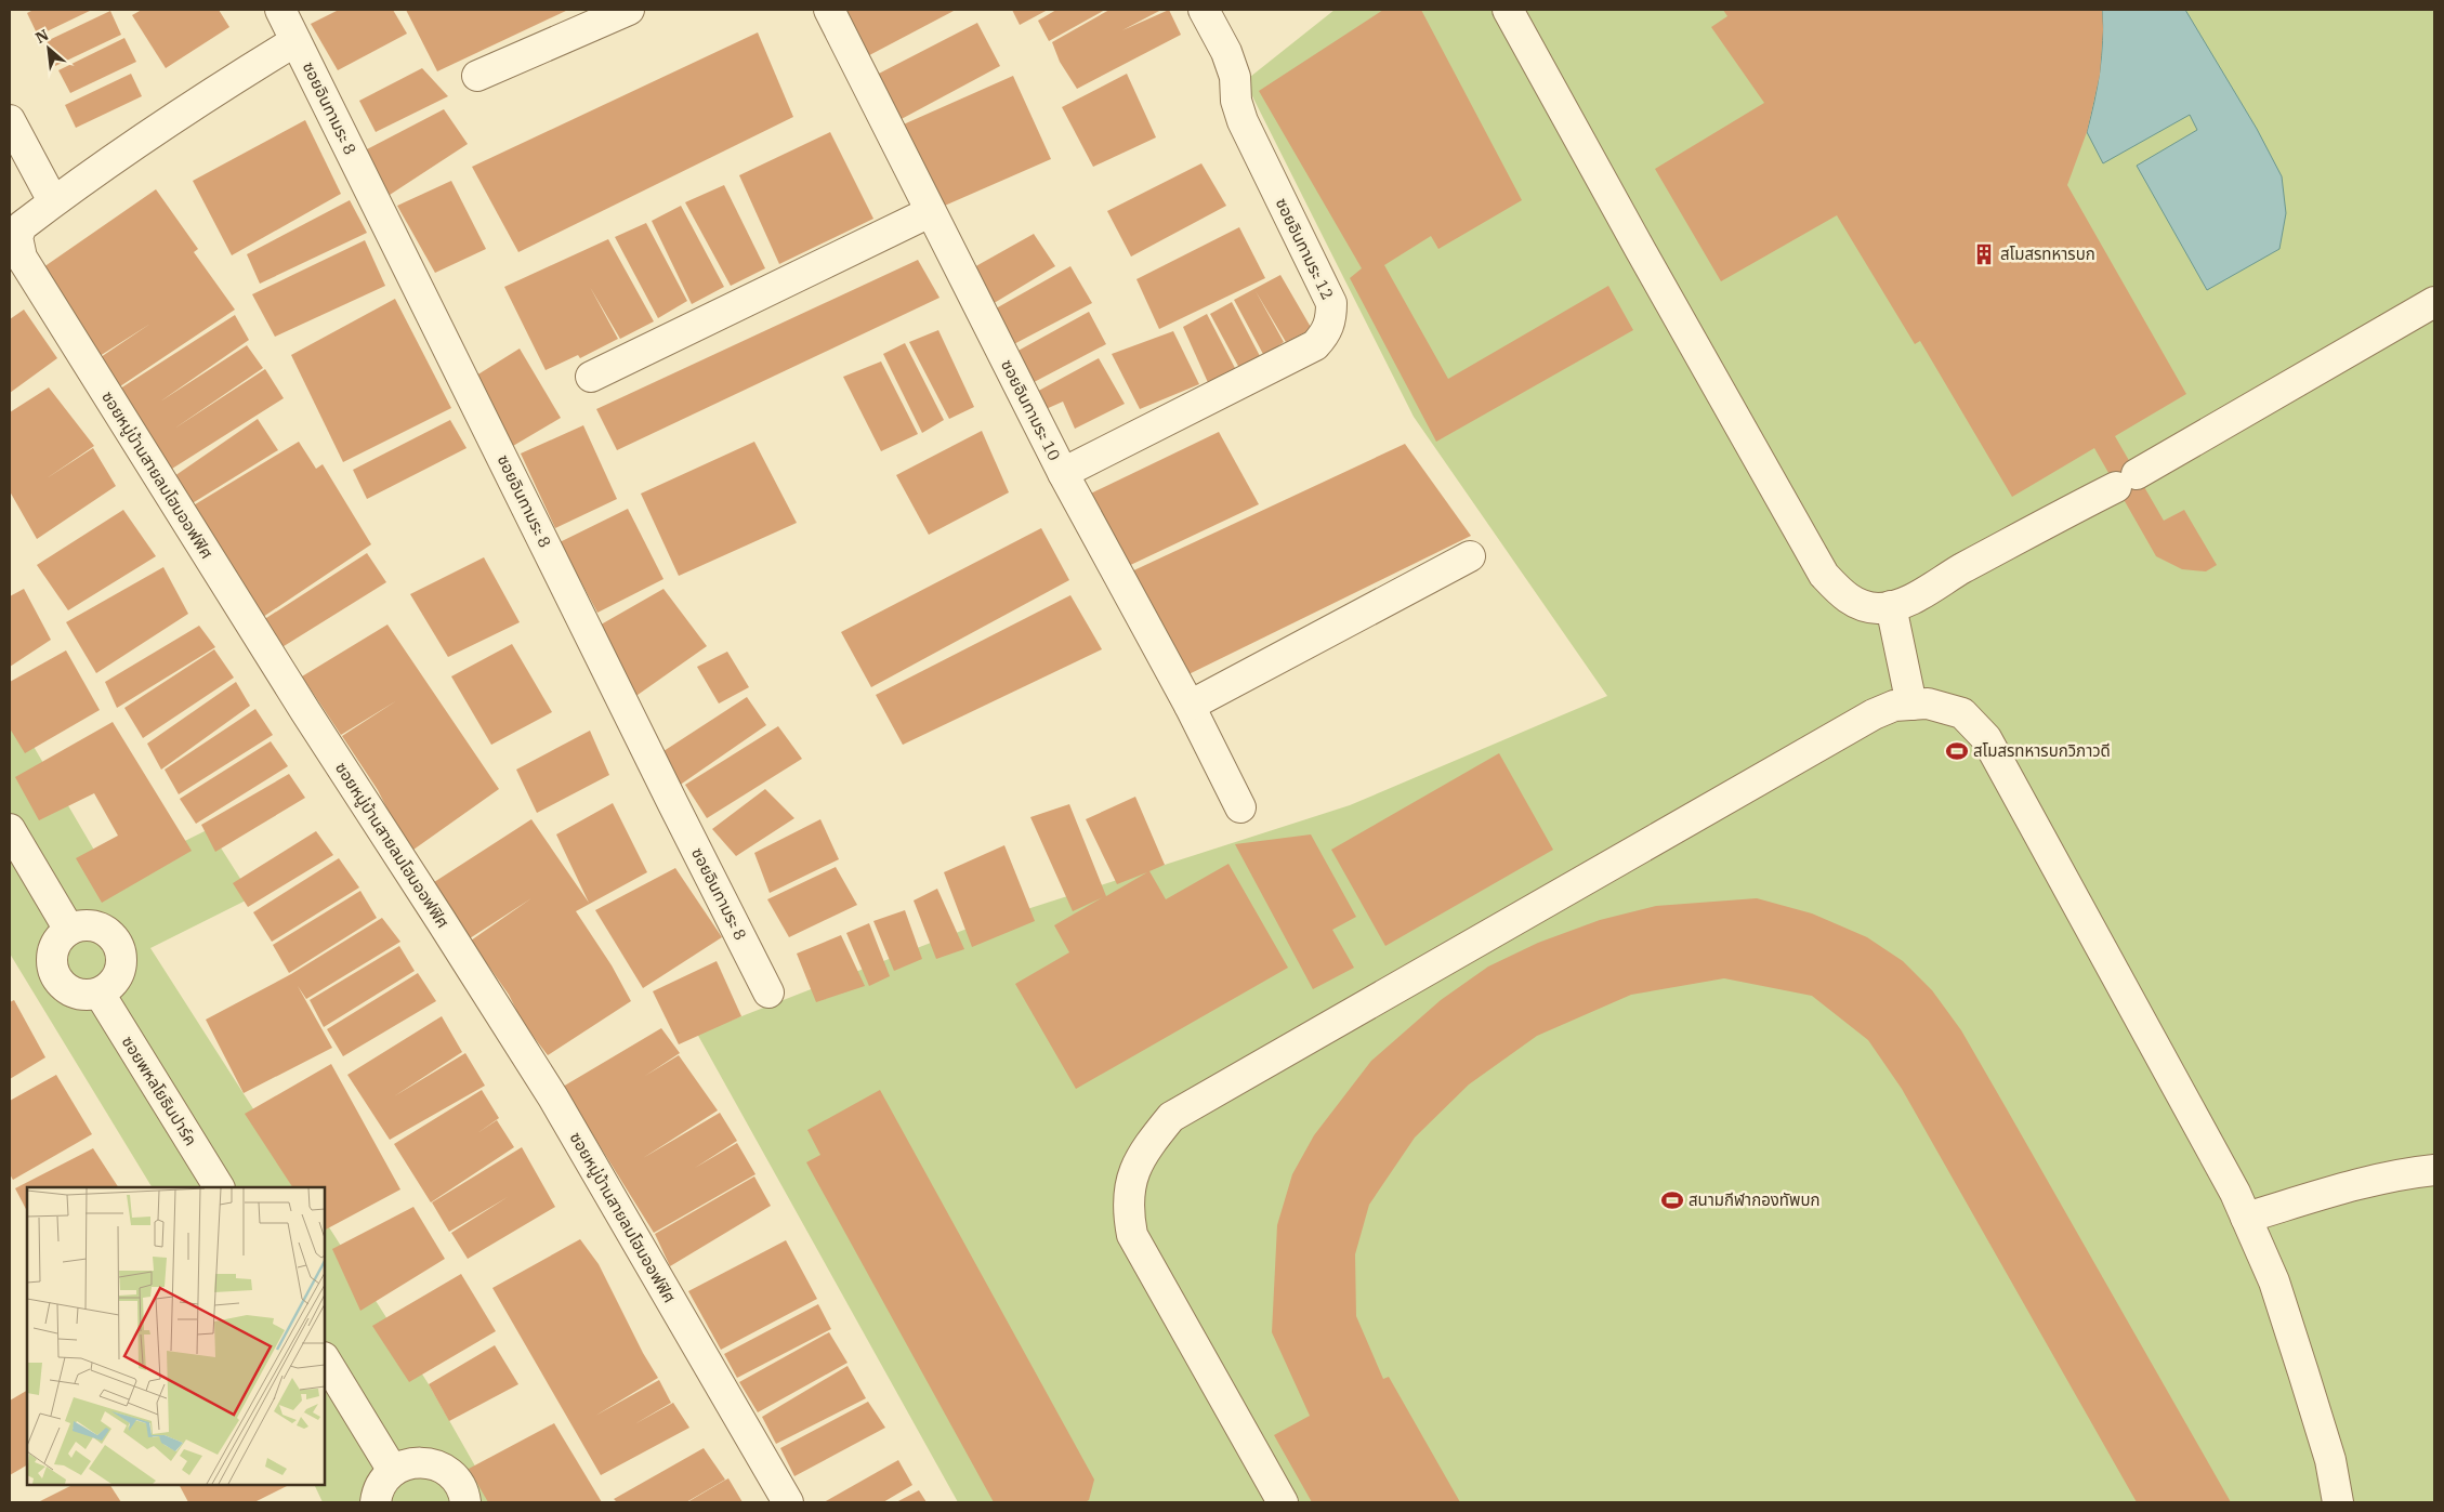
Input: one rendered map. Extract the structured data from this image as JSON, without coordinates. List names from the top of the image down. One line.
{"streets":{"street":["ซอยอินทามระ 8","ซอยอินทามระ 12","ซอยอินทามระ 10","ซอยหมู่บ้านสายลมโฮมออฟฟิศ","ซอยพหลโยธินปาร์ค"]},"crossings":[["ซอยอินทามระ 8","ซอยหมู่บ้านสายลมโฮมออฟฟิศ"],["ซอยอินทามระ 12","ซอยอินทามระ 10"]],"places":{"building":["สโมสรทหารบก"],"sports":["สโมสรทหารบกวิภาวดี","สนามกีฬากองทัพบก"]},"north":"top left"}
